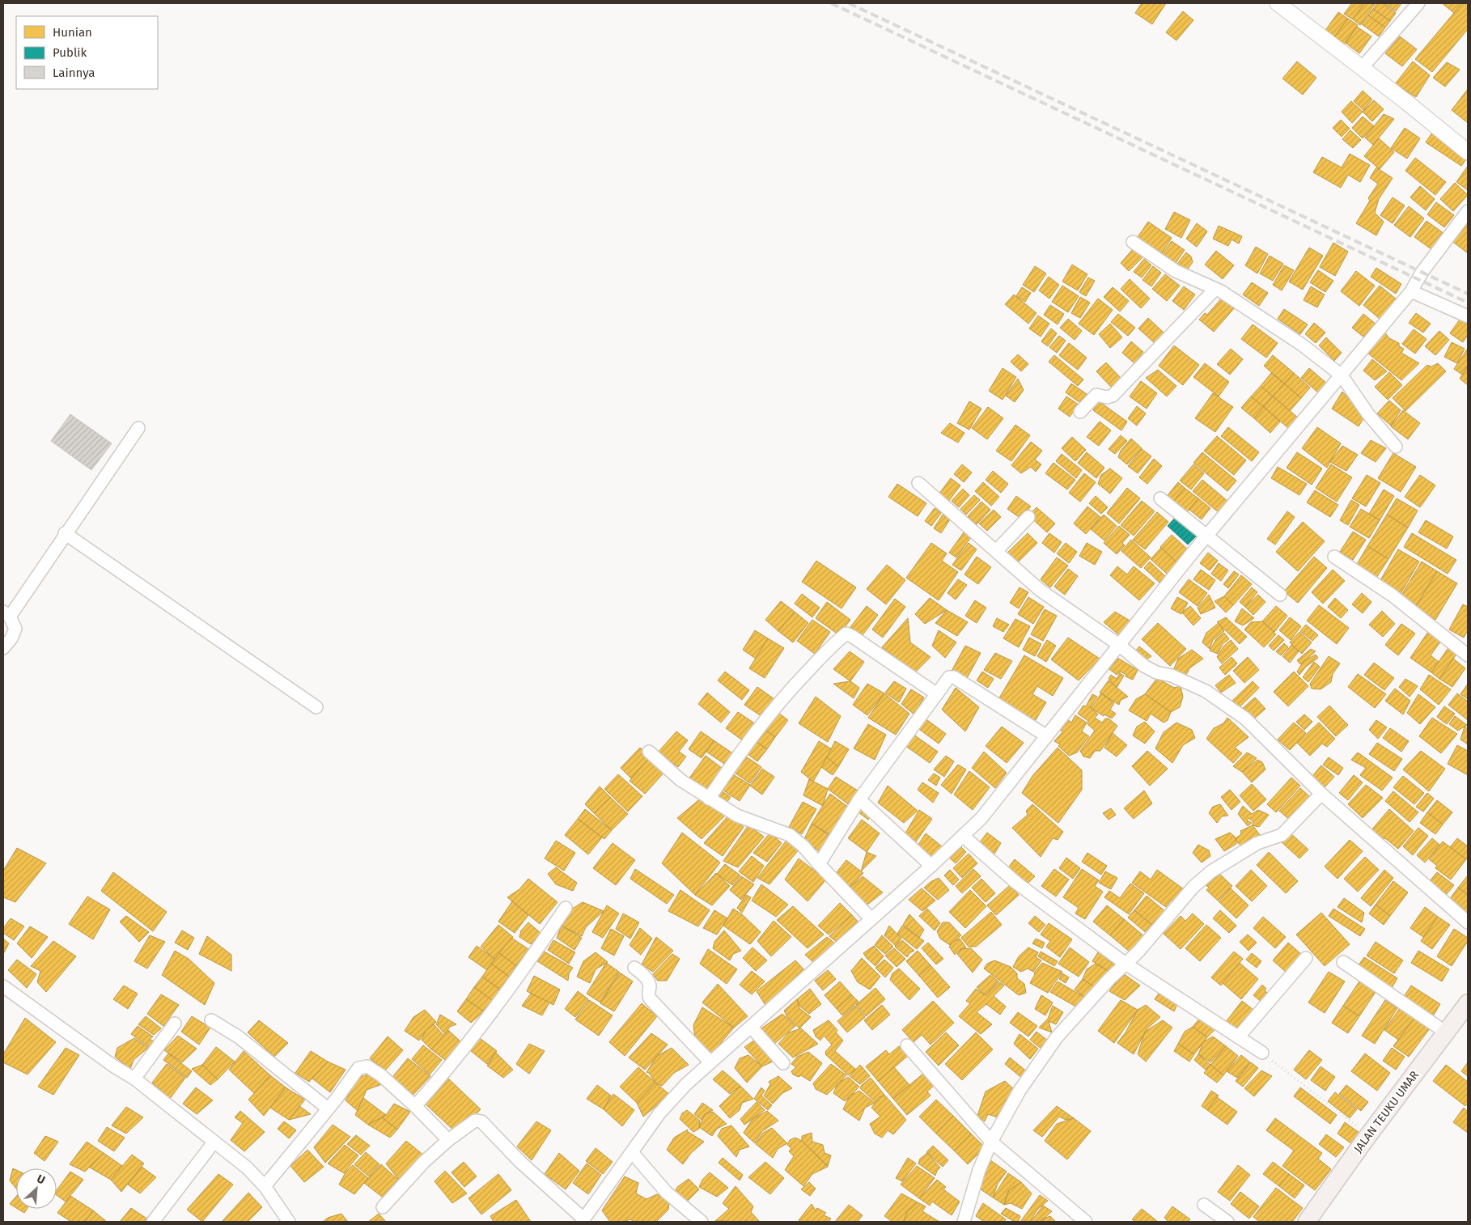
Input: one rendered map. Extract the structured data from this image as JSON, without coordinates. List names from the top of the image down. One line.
{"streets":{"main road":["JALAN TEUKU UMAR"]},"legend":["Hunian","Publik","Lainnya"],"north":"top right"}
